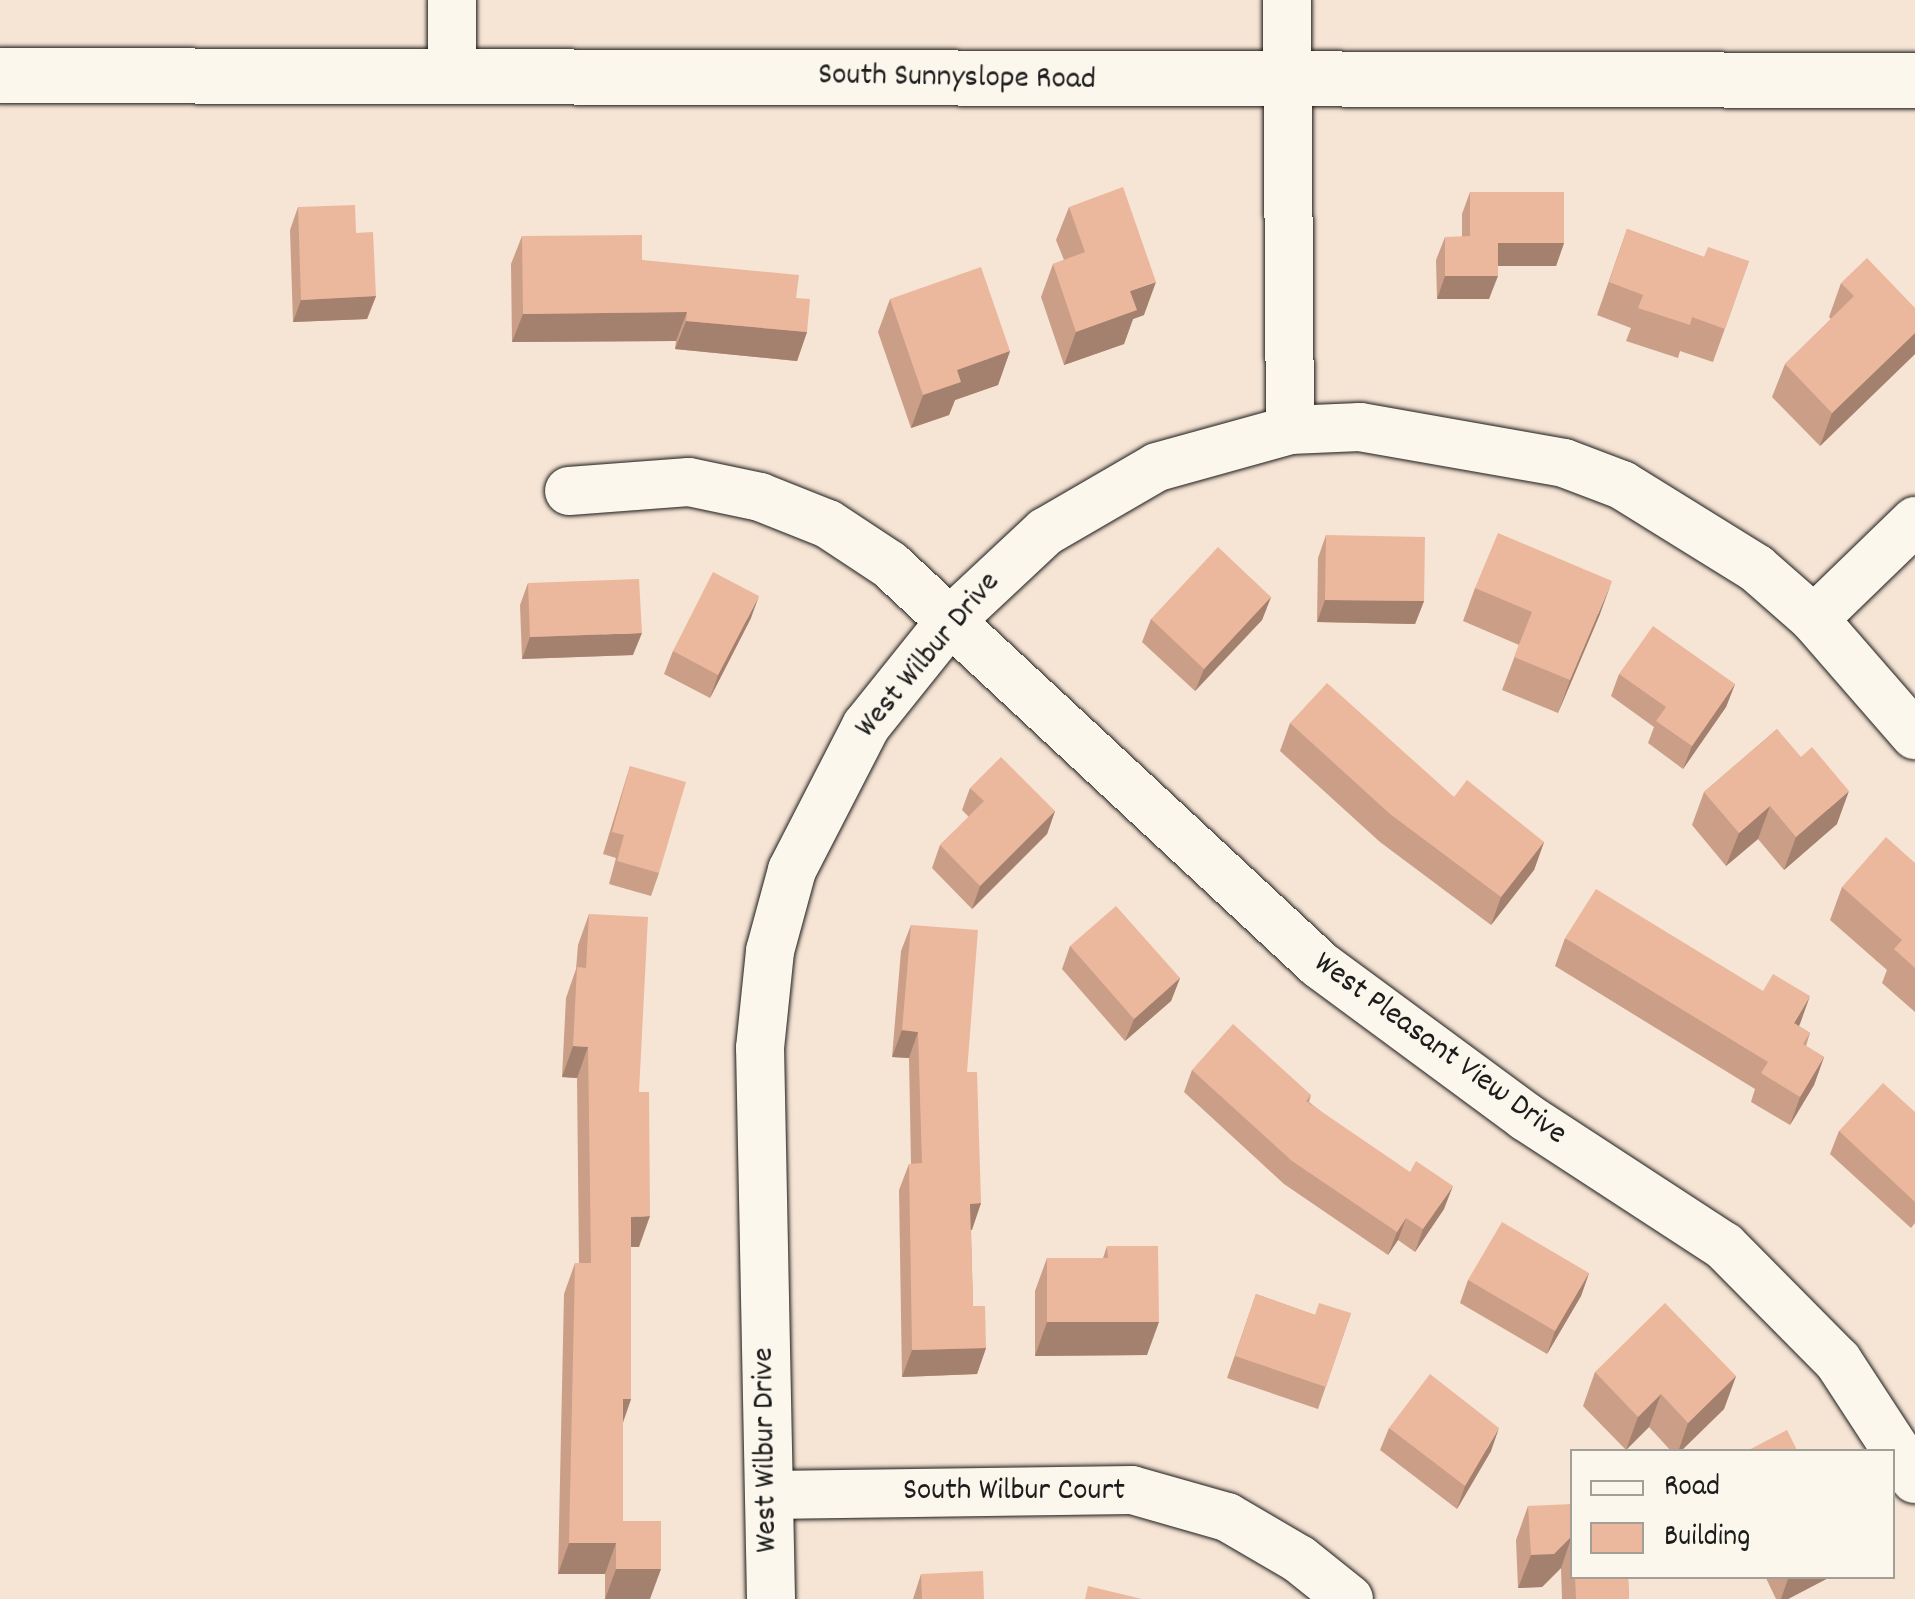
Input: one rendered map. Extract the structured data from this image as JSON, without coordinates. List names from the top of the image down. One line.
{"streets":{"street":["South Sunnyslope Road","West Wilbur Drive","West Pleasant View Drive","South Wilbur Court"]},"crossings":[["West Wilbur Drive","West Pleasant View Drive"],["West Wilbur Drive","South Wilbur Court"]],"legend":["Road","Building"]}
